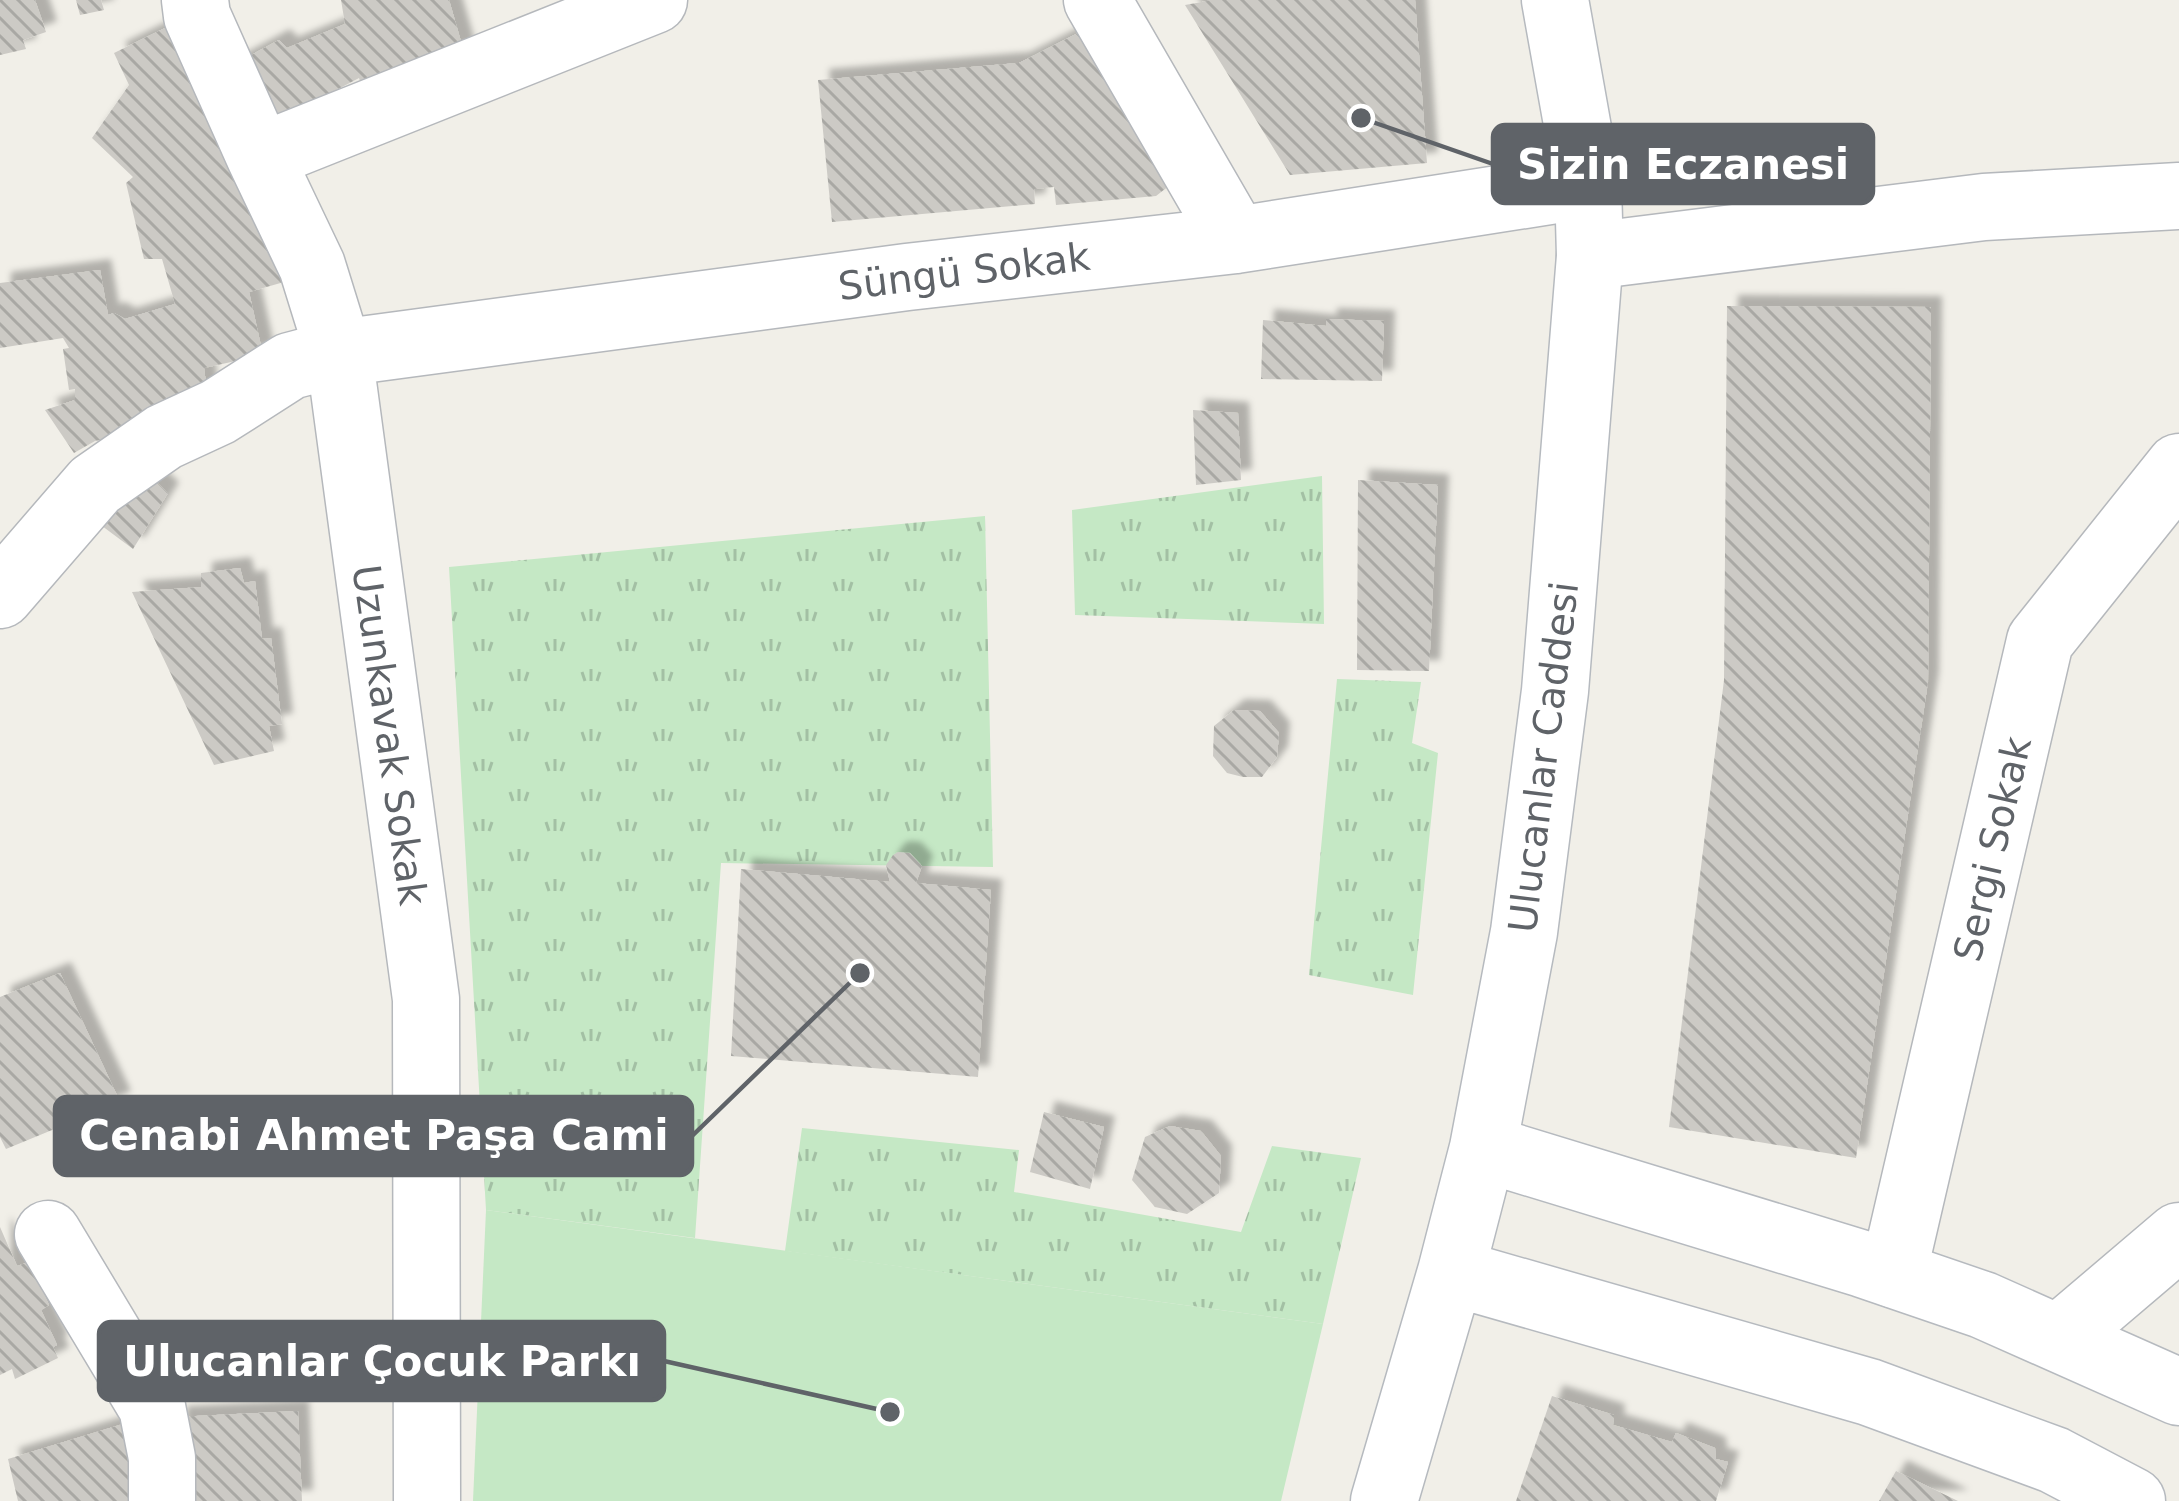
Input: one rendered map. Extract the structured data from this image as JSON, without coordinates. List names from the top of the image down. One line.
{"streets":{"street":["Süngü Sokak","Uzunkavak Sokak","Ulucanlar Caddesi","Sergi Sokak"]},"crossings":[["Süngü Sokak","Uzunkavak Sokak"],["Süngü Sokak","Ulucanlar Caddesi"]],"places":["Sizin Eczanesi","Cenabi Ahmet Paşa Cami","Ulucanlar Çocuk Parkı"]}
